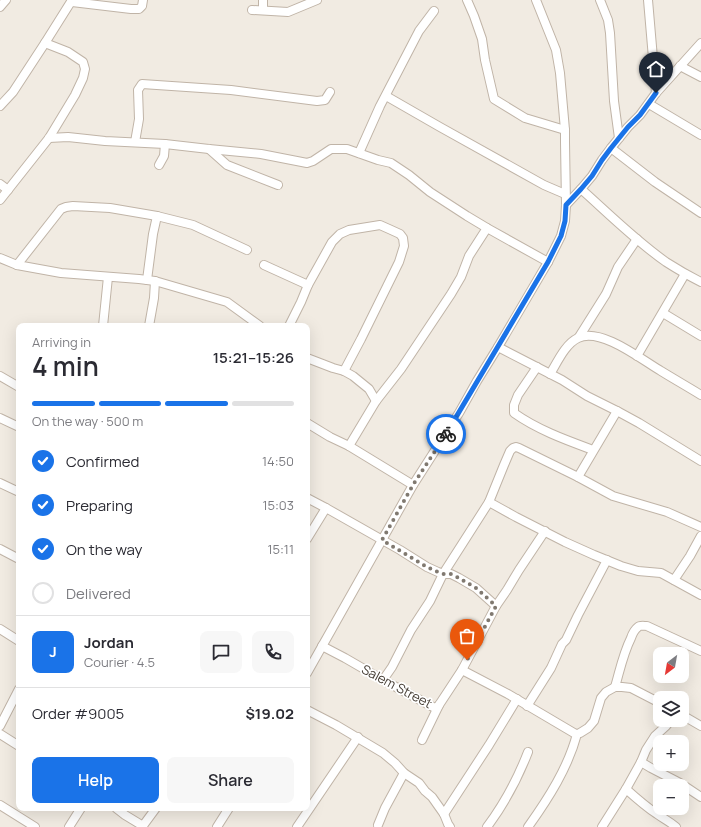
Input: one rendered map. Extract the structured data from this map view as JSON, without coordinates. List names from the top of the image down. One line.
{"streets":{"street":["Salem Street"]},"north":"bottom left","page":{"heading":["4 min","Arriving in","15:21–15:26"],"panel":["Jordan","Courier · 4.5","Order #9005","$19.02"],"bar":"On the way · 500 m","list":[["Confirmed","14:50"],["Preparing","15:03"],["On the way","15:11"],"Delivered"],"round":"J","map_buttons":["+","−"],"buttons":["Help","Share"]}}
